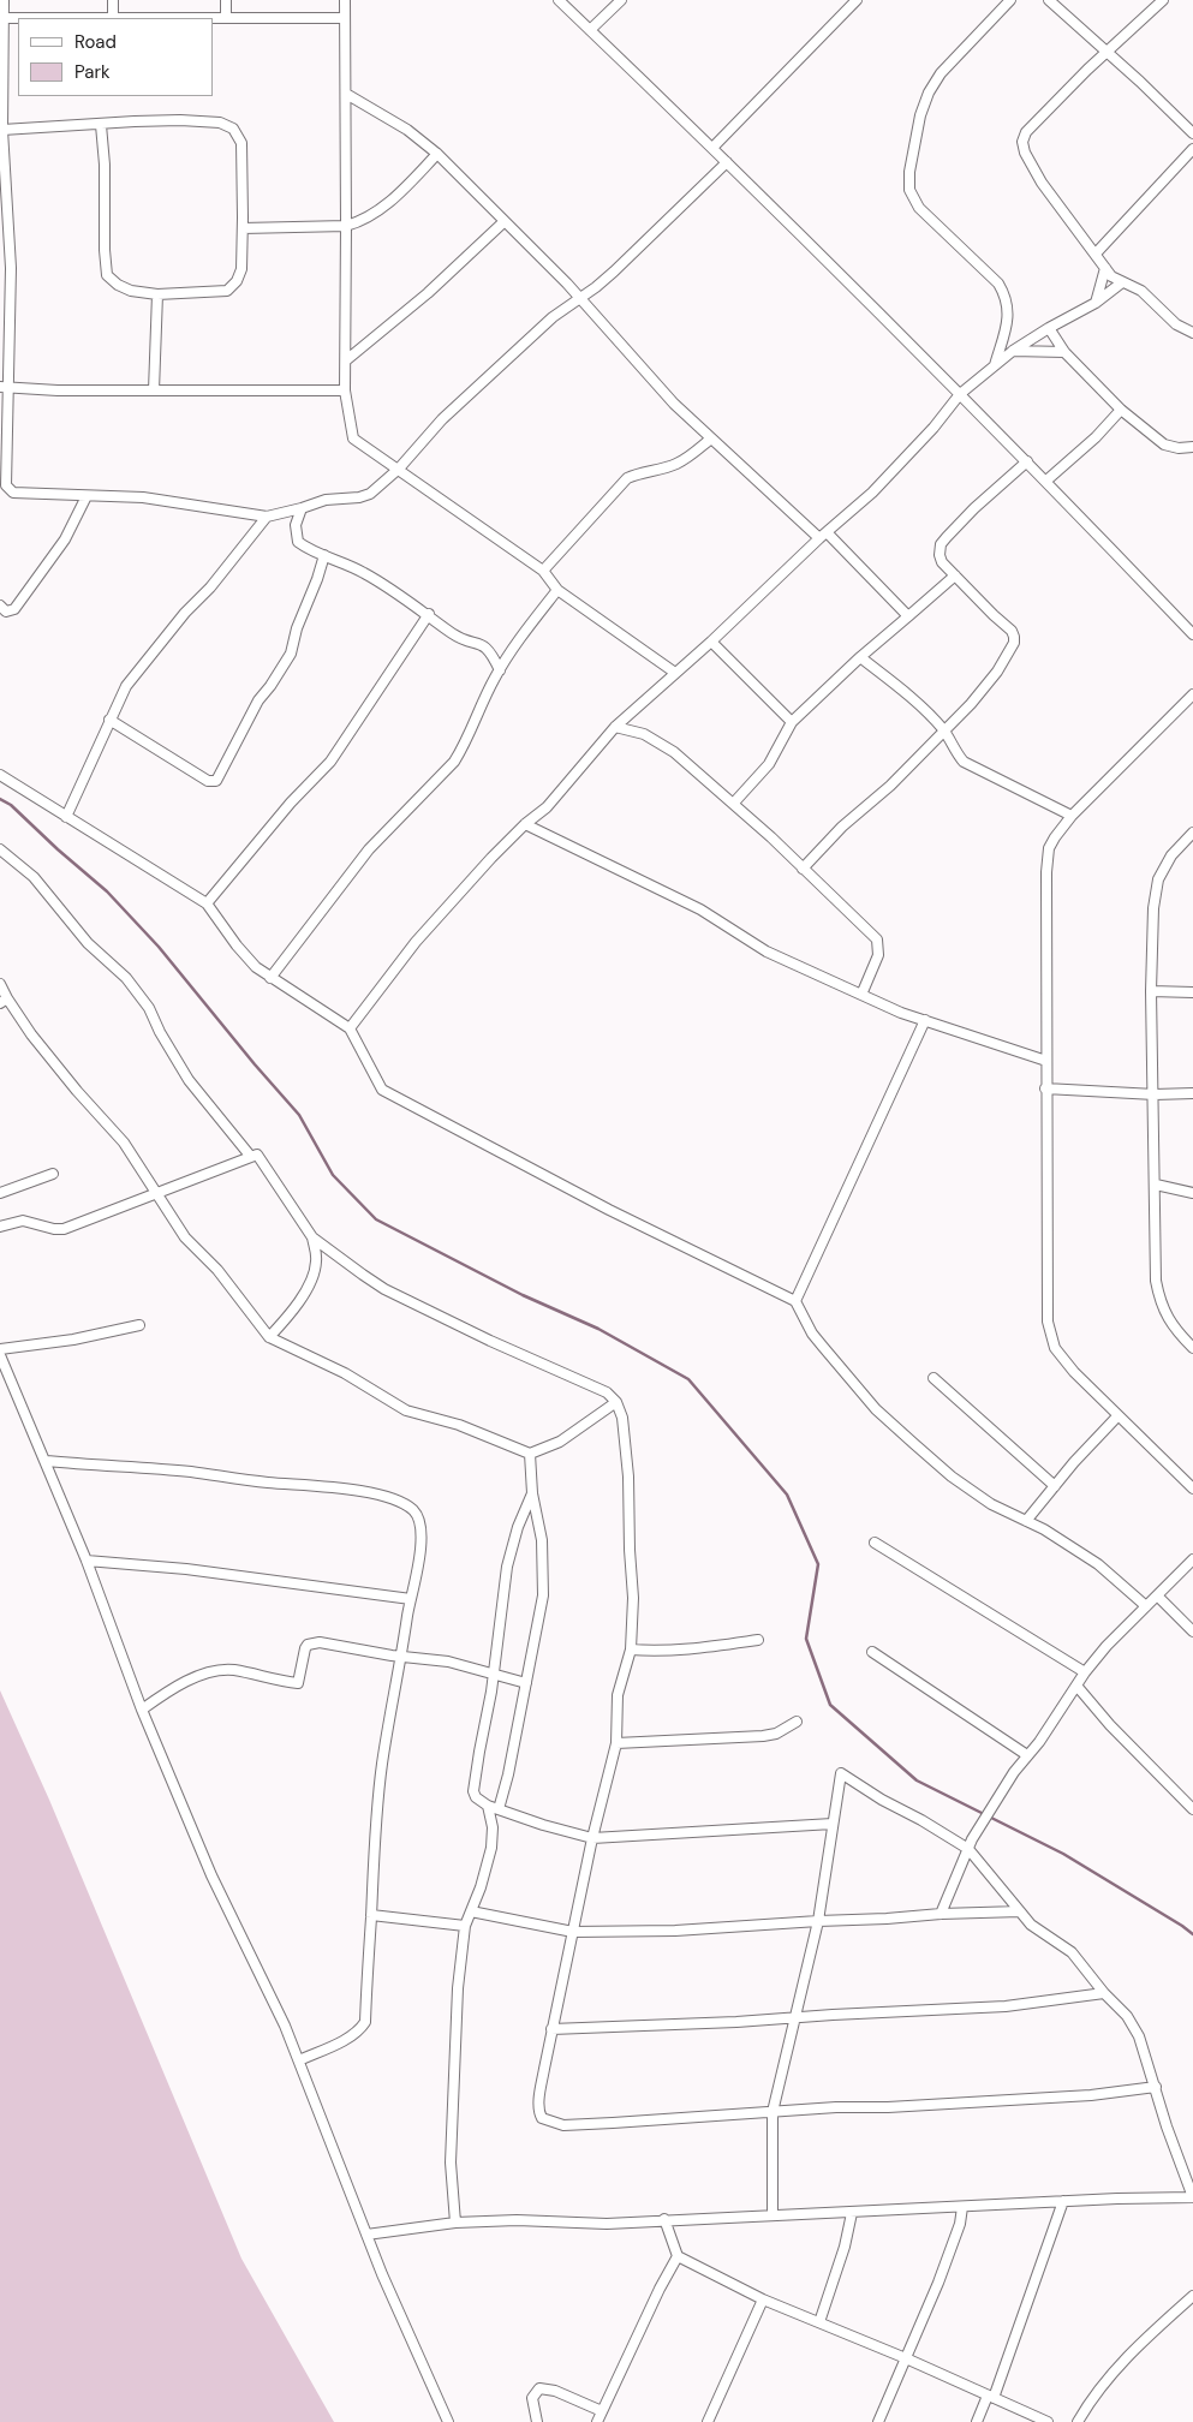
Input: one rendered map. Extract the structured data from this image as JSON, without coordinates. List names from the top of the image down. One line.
{"legend":["Road","Park"]}
